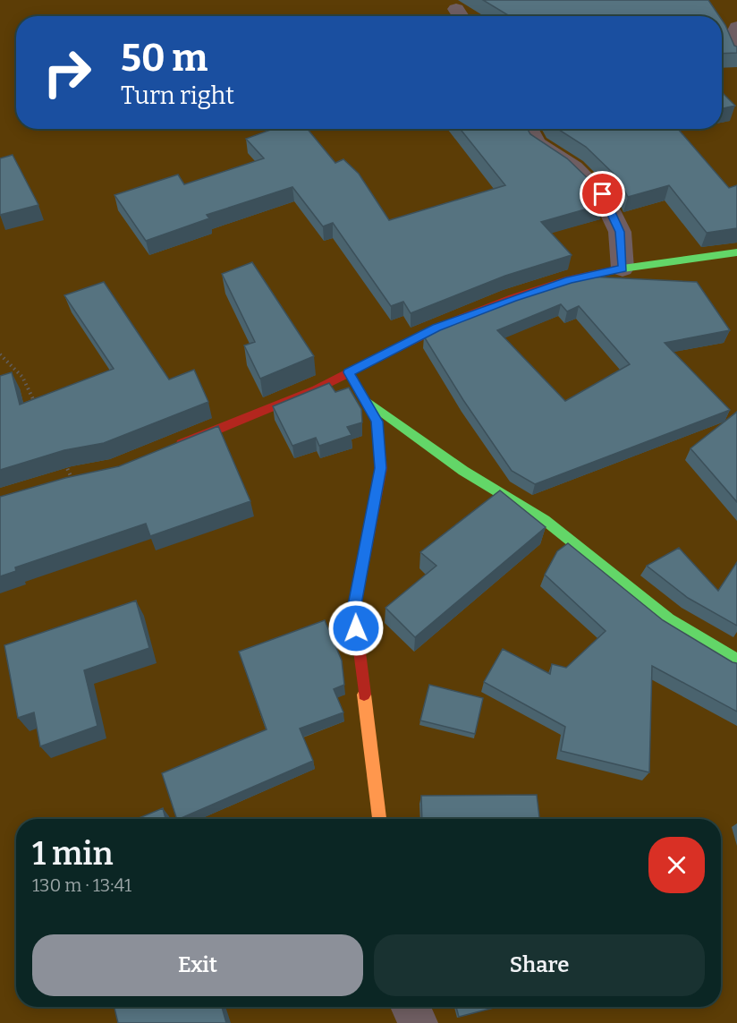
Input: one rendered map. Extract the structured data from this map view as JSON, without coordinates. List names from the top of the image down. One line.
{"page":{"turn":["50 m","Turn right"],"heading":["1 min","130 m · 13:41"],"buttons":["Exit","Share"]}}
